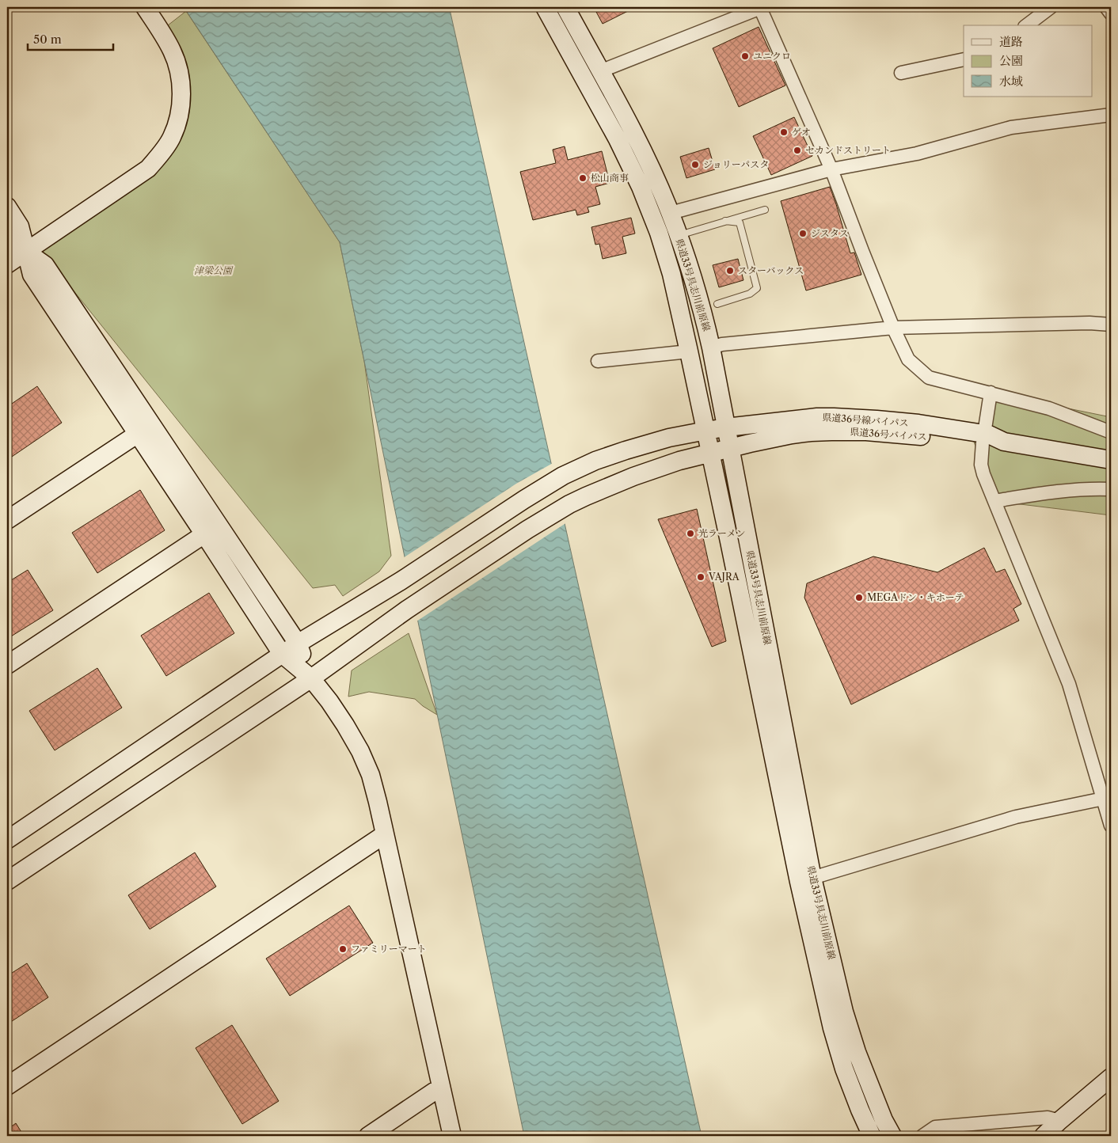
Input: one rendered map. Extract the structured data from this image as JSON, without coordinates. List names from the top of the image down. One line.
{"streets":{"street":["県道33号具志川前原線","県道36号線バイパス","県道36号バイパス"]},"crossings":[["県道33号具志川前原線","県道36号線バイパス"],["県道36号線バイパス","県道36号バイパス"]],"parks":["津梁公園"],"places":["ユニクロ","ゲオ","セカンドストリート","ジョリーパスタ","松山商事","ジスタス","スターバックス","光ラーメン","VAJRA","MEGAドン・キホーテ","ファミリーマート"],"legend":["道路","公園","水域"],"scale_bar":"50 m"}
